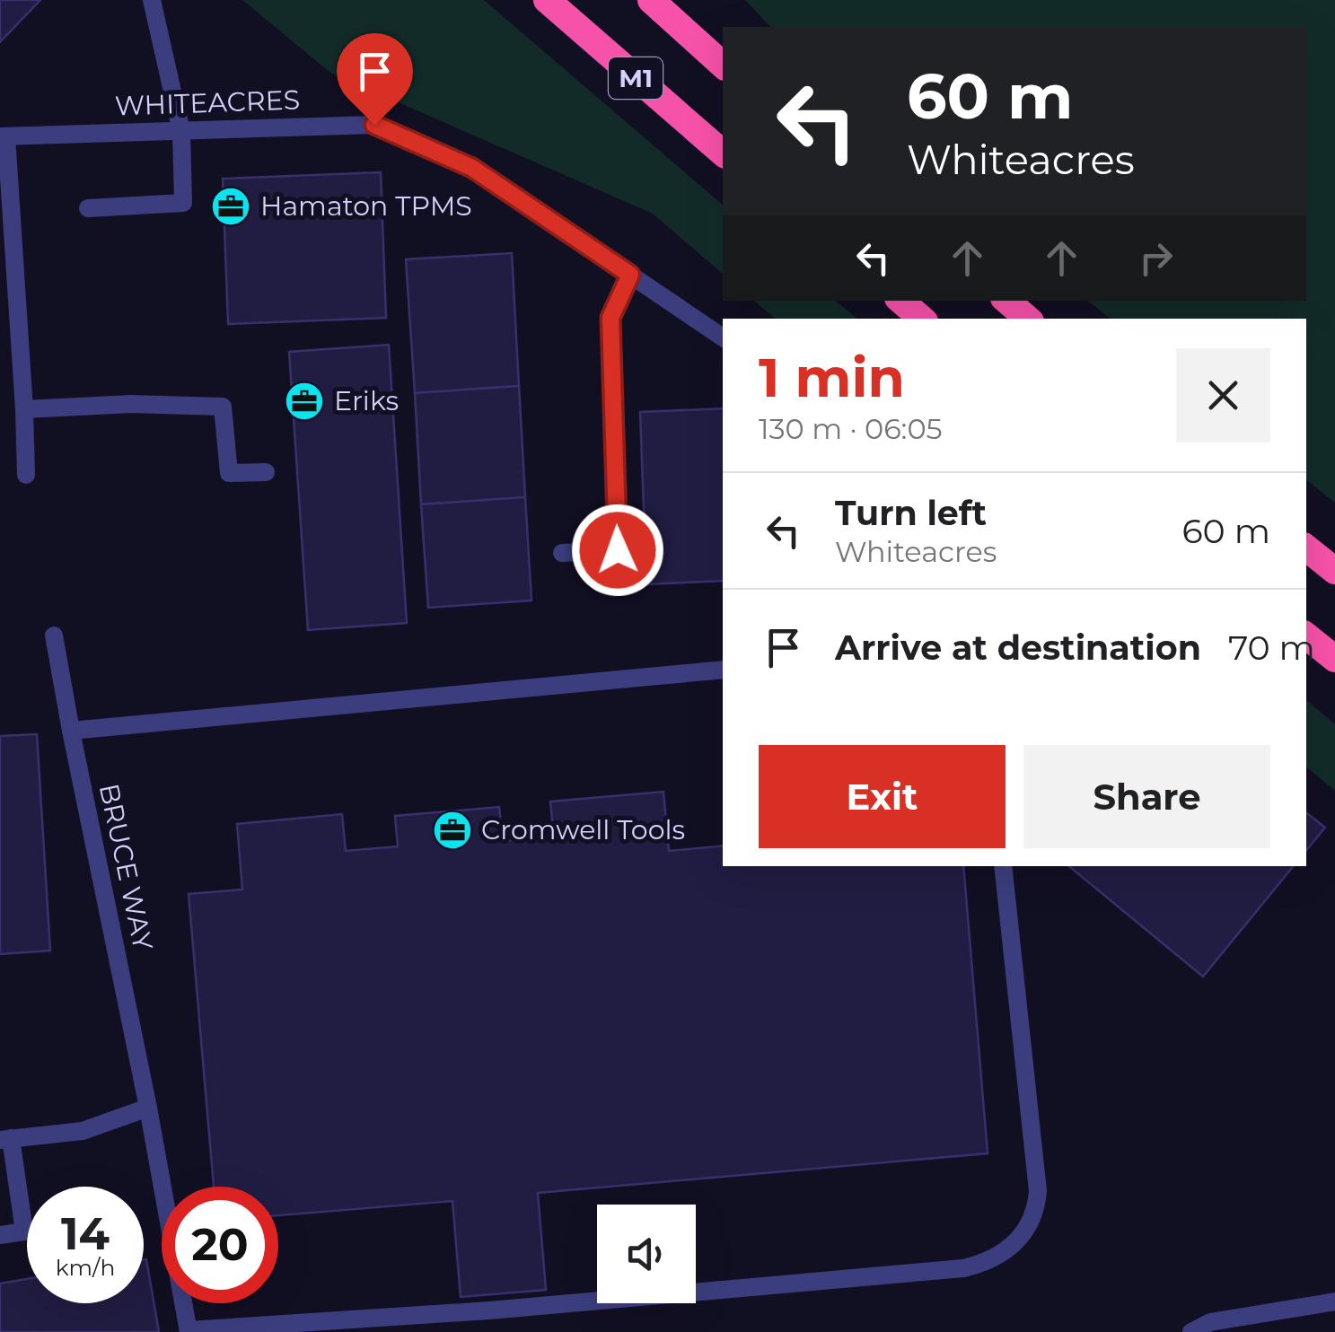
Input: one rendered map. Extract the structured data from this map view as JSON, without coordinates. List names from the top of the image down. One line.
{"streets":{"highway":["M1"],"lane":["WHITEACRES","BRUCE WAY"]},"places":{"office":["Hamaton TPMS","Eriks","Cromwell Tools"]},"page":{"turn":["60 m","Whiteacres"],"heading":["1 min","130 m · 06:05"],"list":[{"name":"Turn left","note":"Whiteacres","value":"60 m"},{"name":"Arrive at destination","value":"70 m"}],"buttons":["Exit","Share"],"speed":"14 km/h","limit":"20"}}
